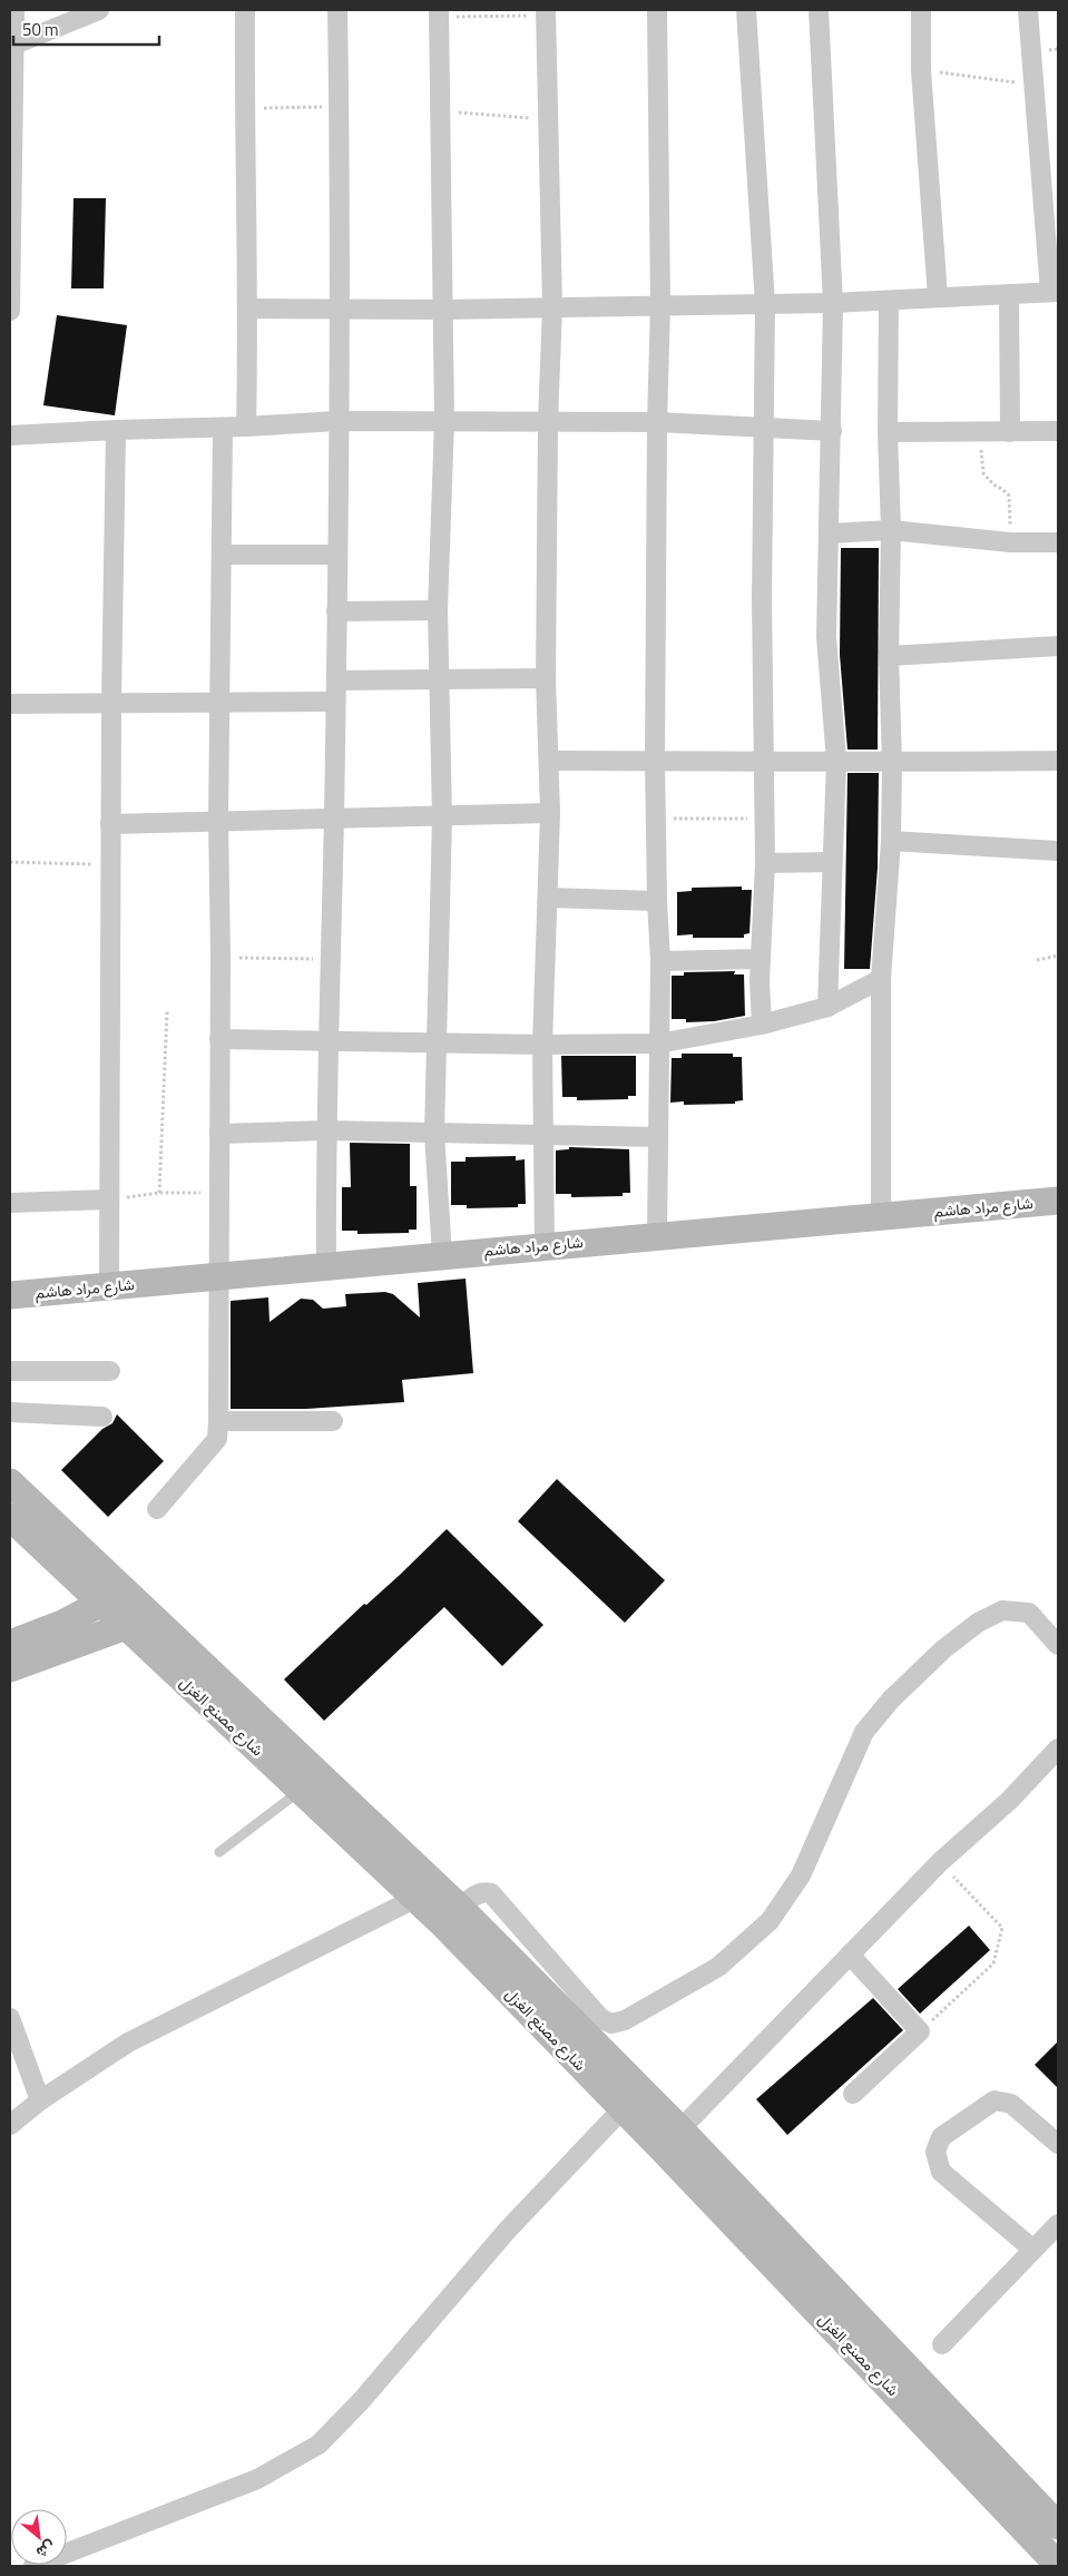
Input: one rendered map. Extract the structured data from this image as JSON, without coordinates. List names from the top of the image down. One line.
{"streets":{"street":["شارع مراد هاشم","شارع مصنع الغزل"]},"scale_bar":"50 m","north":"bottom right"}
